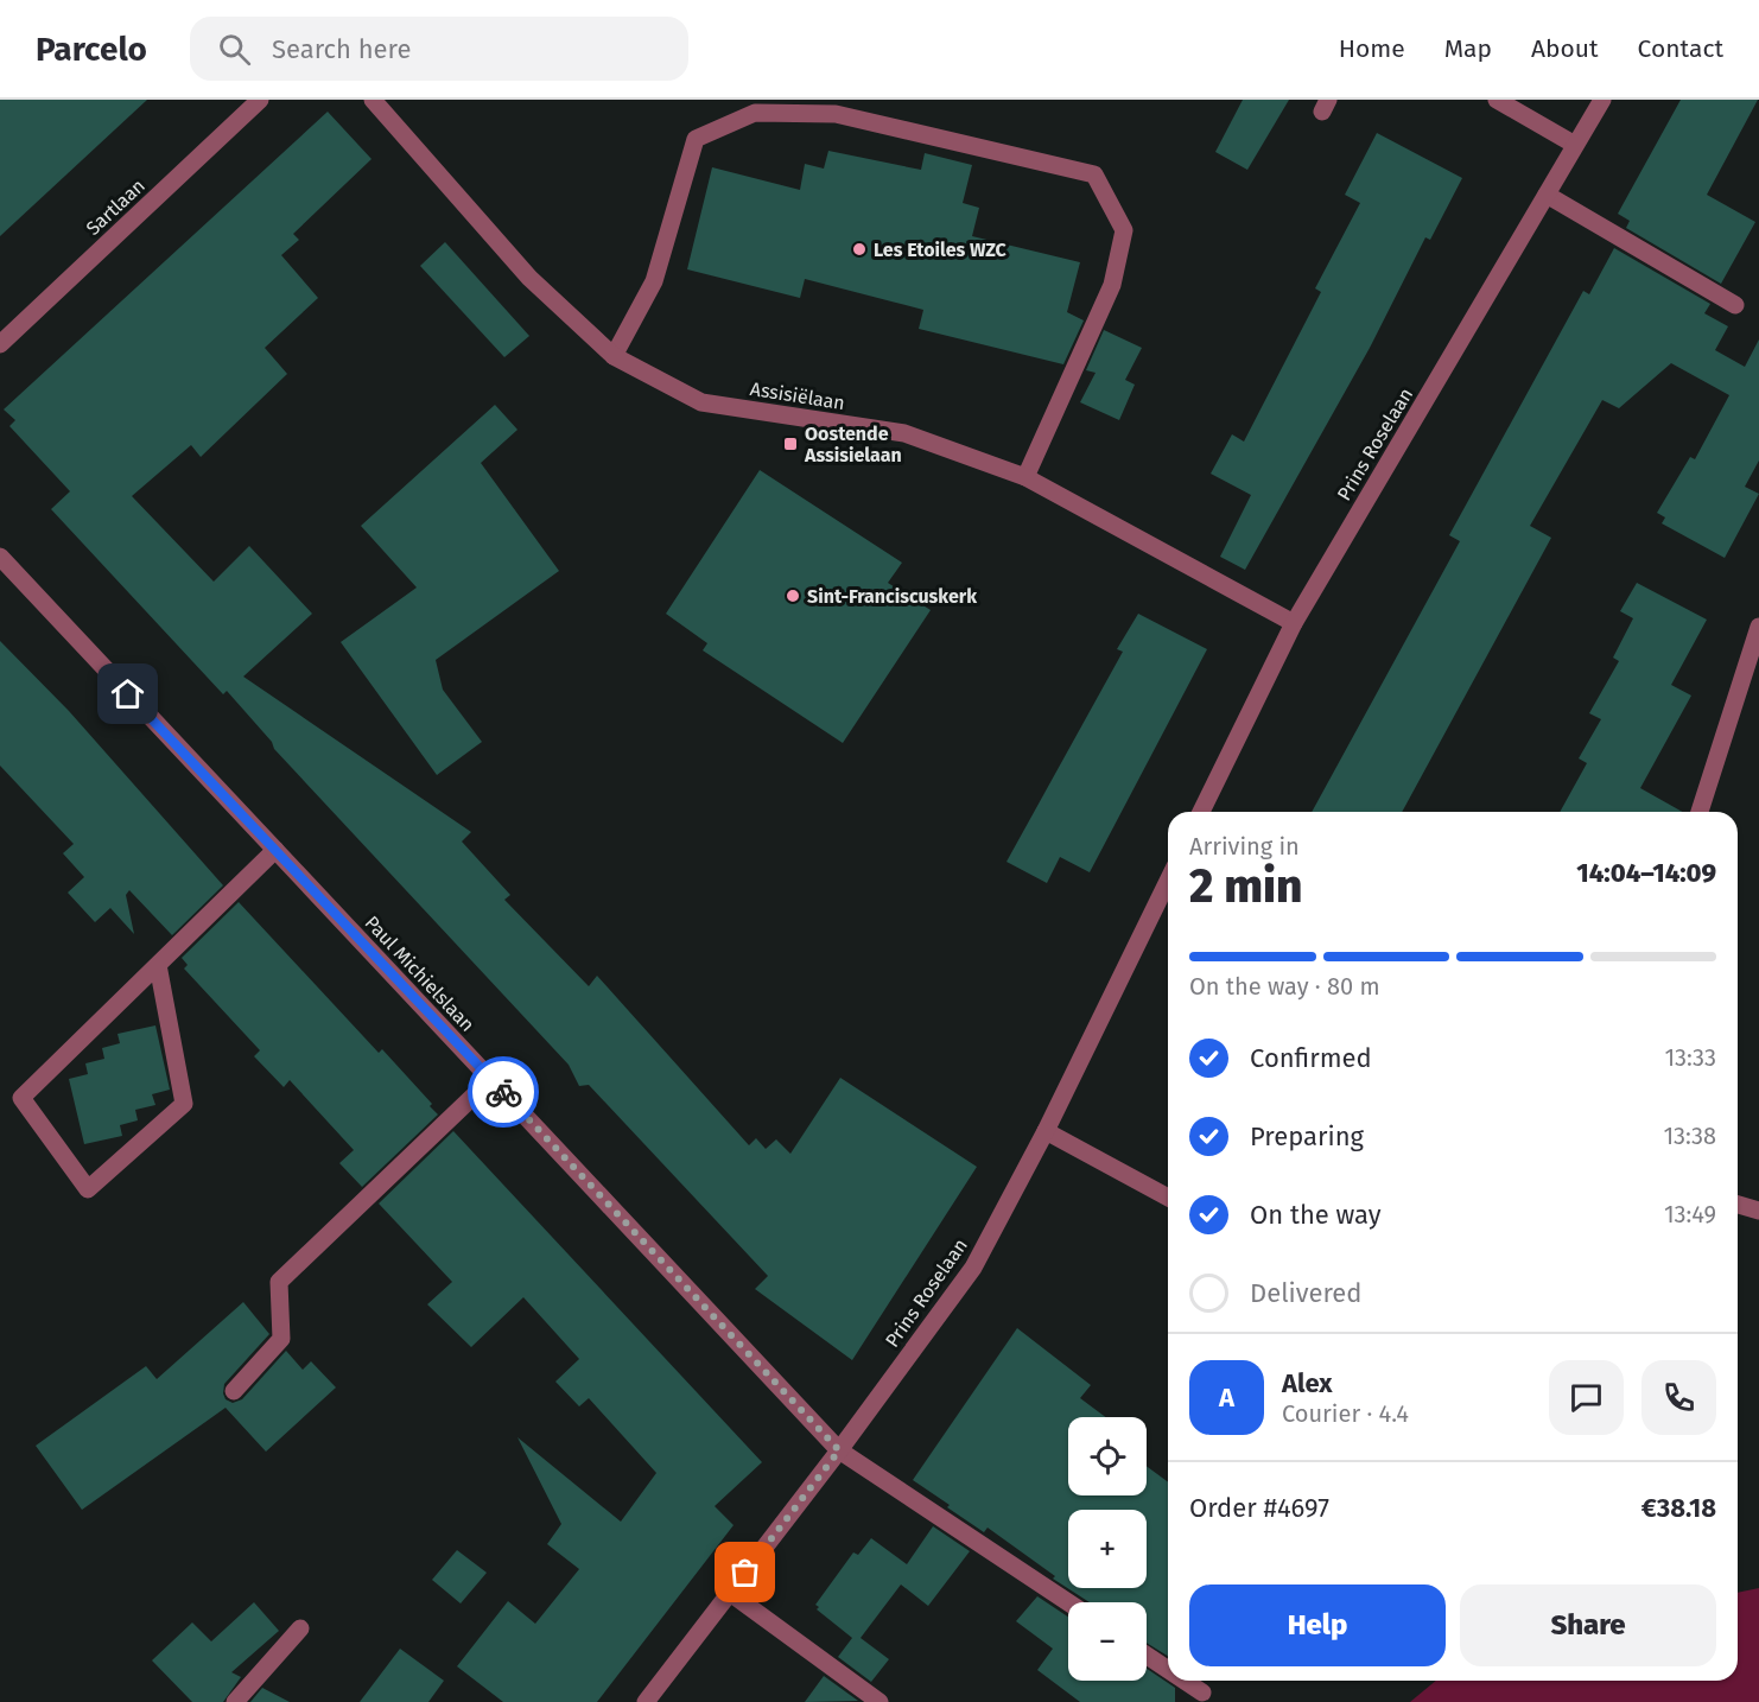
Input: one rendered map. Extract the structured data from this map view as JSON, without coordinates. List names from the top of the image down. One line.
{"streets":{"street":["Sartlaan","Assisiëlaan","Prins Roselaan","Paul Michielslaan"]},"crossings":[["Assisiëlaan","Prins Roselaan"],["Prins Roselaan","Paul Michielslaan"]],"places":{"other":["Les Etoiles WZC","Sint-Franciscuskerk"],"transit":["Oostende Assisielaan"]},"page":{"header":"Parcelo","search":"Search here","nav":["Home","Map","About","Contact"],"heading":["2 min","Arriving in","14:04–14:09"],"panel":["Alex","Courier · 4.4","Order #4697","€38.18"],"bar":"On the way · 80 m","list":[["Confirmed","13:33"],["Preparing","13:38"],["On the way","13:49"],"Delivered"],"round":"A","map_buttons":["+","−"],"buttons":["Help","Share"]}}
